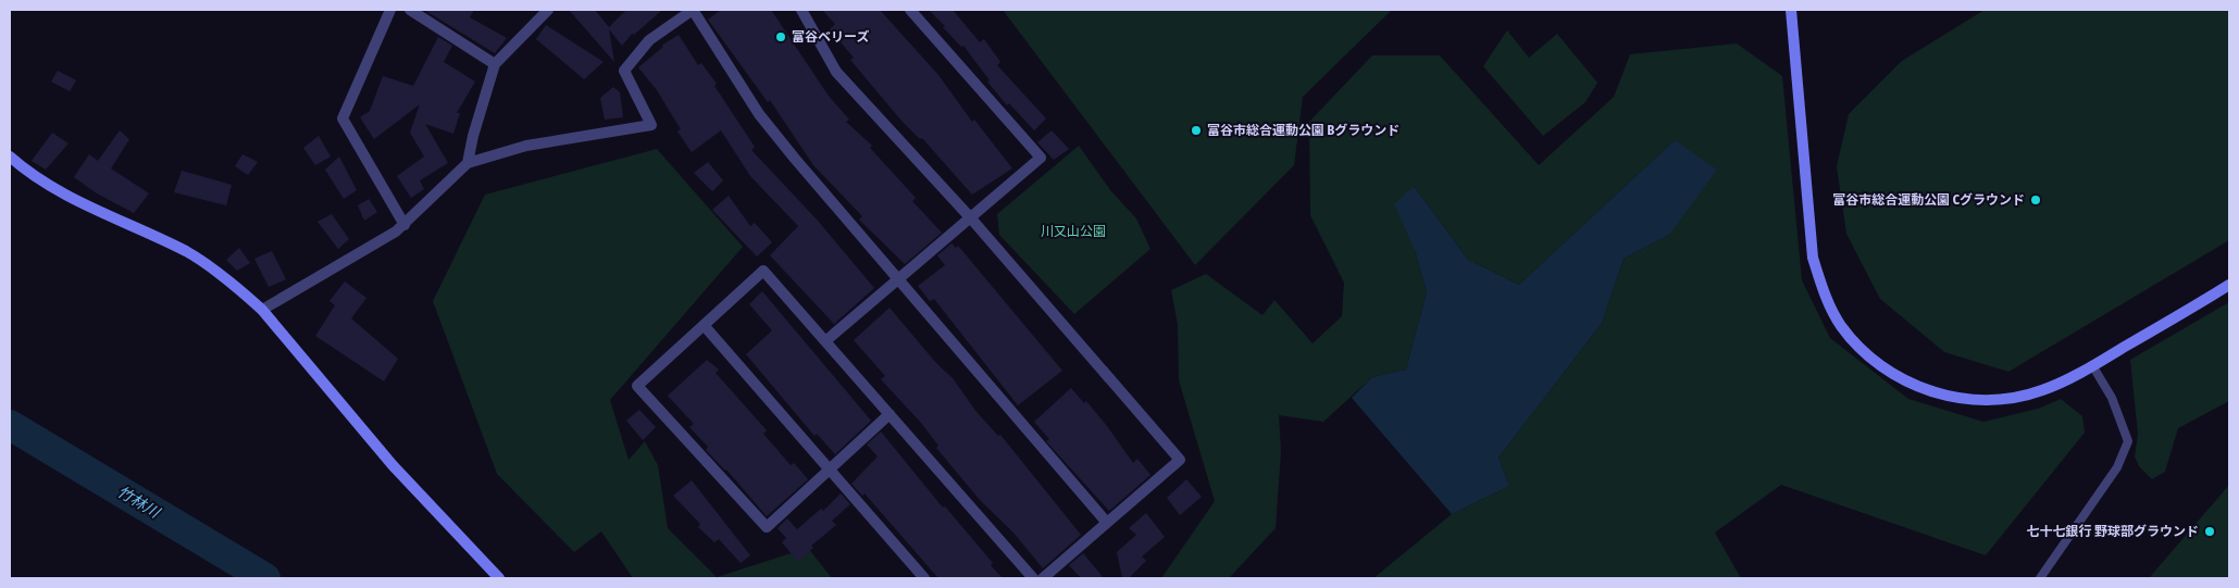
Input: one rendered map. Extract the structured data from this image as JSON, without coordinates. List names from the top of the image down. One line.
{"water":["竹林川"],"parks":["川又山公園"],"places":["富谷ベリーズ","富谷市総合運動公園 Bグラウンド","富谷市総合運動公園 Cグラウンド","七十七銀行 野球部グラウンド"]}
